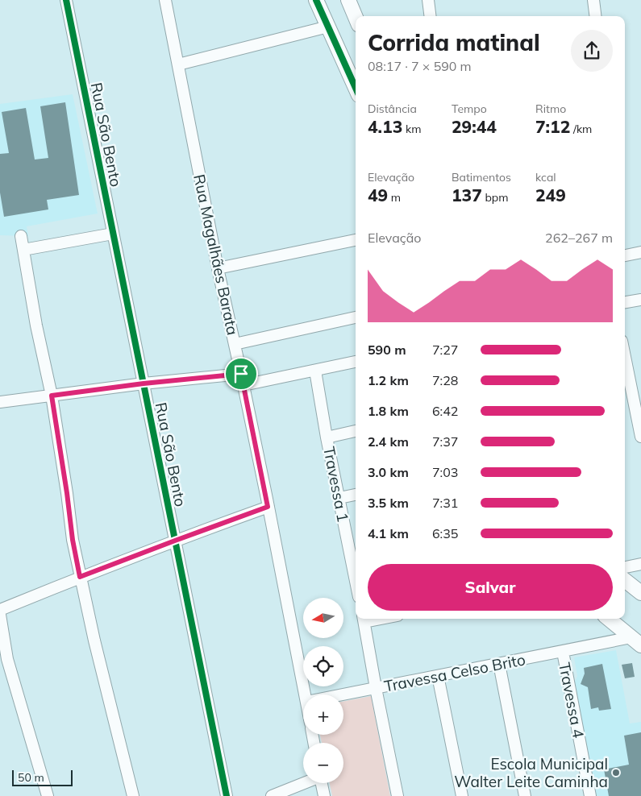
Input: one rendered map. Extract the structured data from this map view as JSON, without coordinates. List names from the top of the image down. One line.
{"streets":{"street":["Rua São Bento","Rua Magalhães Barata","Travessa 1","Travessa Celso Brito","Travessa 4"]},"crossings":[["Travessa Celso Brito","Travessa 4"]],"places":["Escola Municipal Walter Leite Caminha"],"scale_bar":"50 m","north":"left","page":{"heading":["Corrida matinal","08:17 · 7 × 590 m"],"stats":[["Distância","4.13 km"],["Tempo","29:44"],["Ritmo","7:12 /km"],["Elevação","49 m"],["Batimentos","137 bpm"],["kcal","249"]],"chart":["Elevação","262–267 m"],"list":[{"name":"590 m","note":"7:27"},{"name":"1.2 km","note":"7:28"},{"name":"1.8 km","note":"6:42"},{"name":"2.4 km","note":"7:37"},{"name":"3.0 km","note":"7:03"},{"name":"3.5 km","note":"7:31"},{"name":"4.1 km","note":"6:35"}],"buttons":"Salvar","map_buttons":["+","−"],"scale":"50 m"}}
